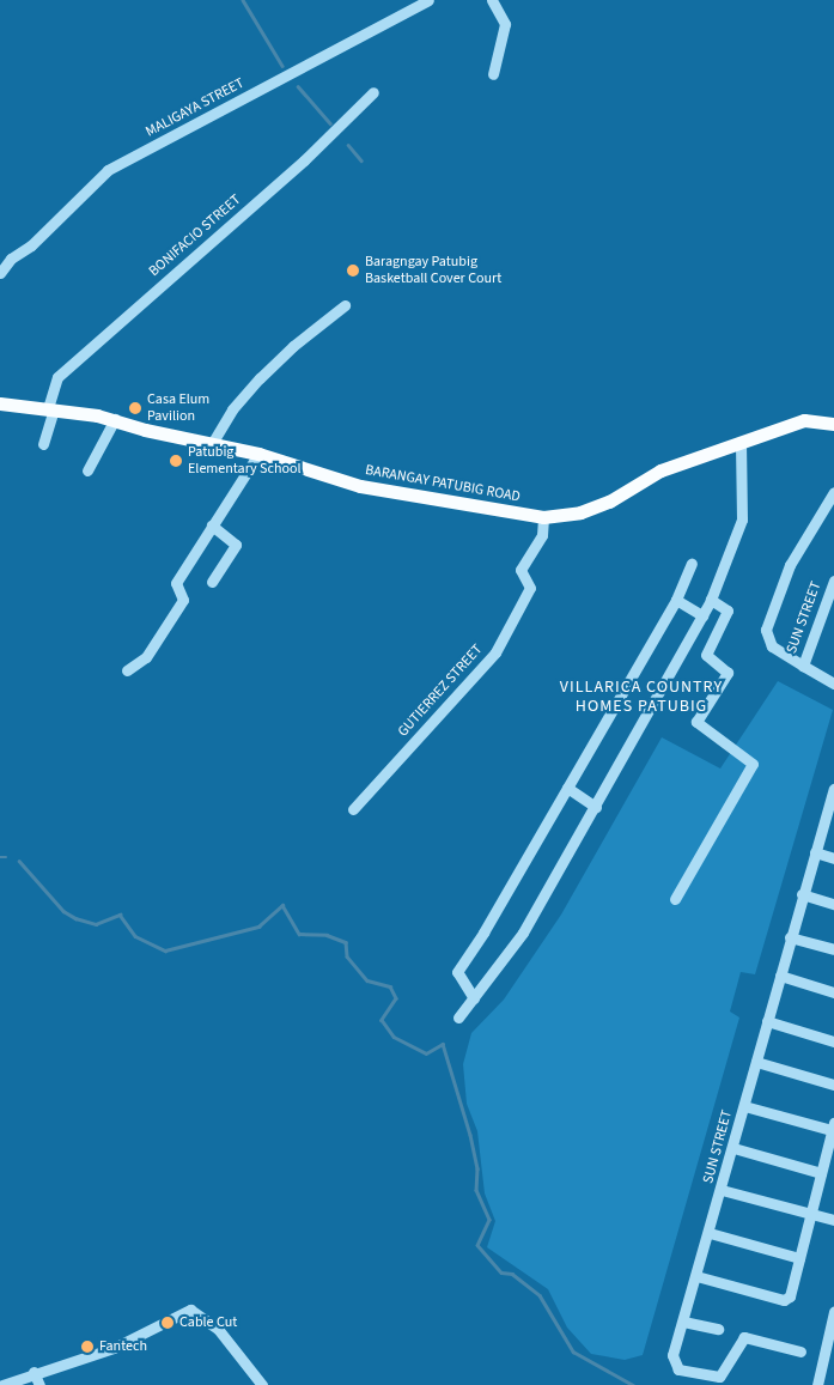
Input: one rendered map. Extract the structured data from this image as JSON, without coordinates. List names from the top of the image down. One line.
{"streets":{"main road":["BARANGAY PATUBIG ROAD"],"street":["MALIGAYA STREET","BONIFACIO STREET","SUN STREET","GUTIERREZ STREET"]},"crossings":[["BONIFACIO STREET","BARANGAY PATUBIG ROAD"],["BARANGAY PATUBIG ROAD","GUTIERREZ STREET"]],"districts":["VILLARICA COUNTRY HOMES PATUBIG"],"places":["Baragngay Patubig Basketball Cover Court","Casa Elum Pavilion","Patubig Elementary School","Cable Cut","Fantech"]}
